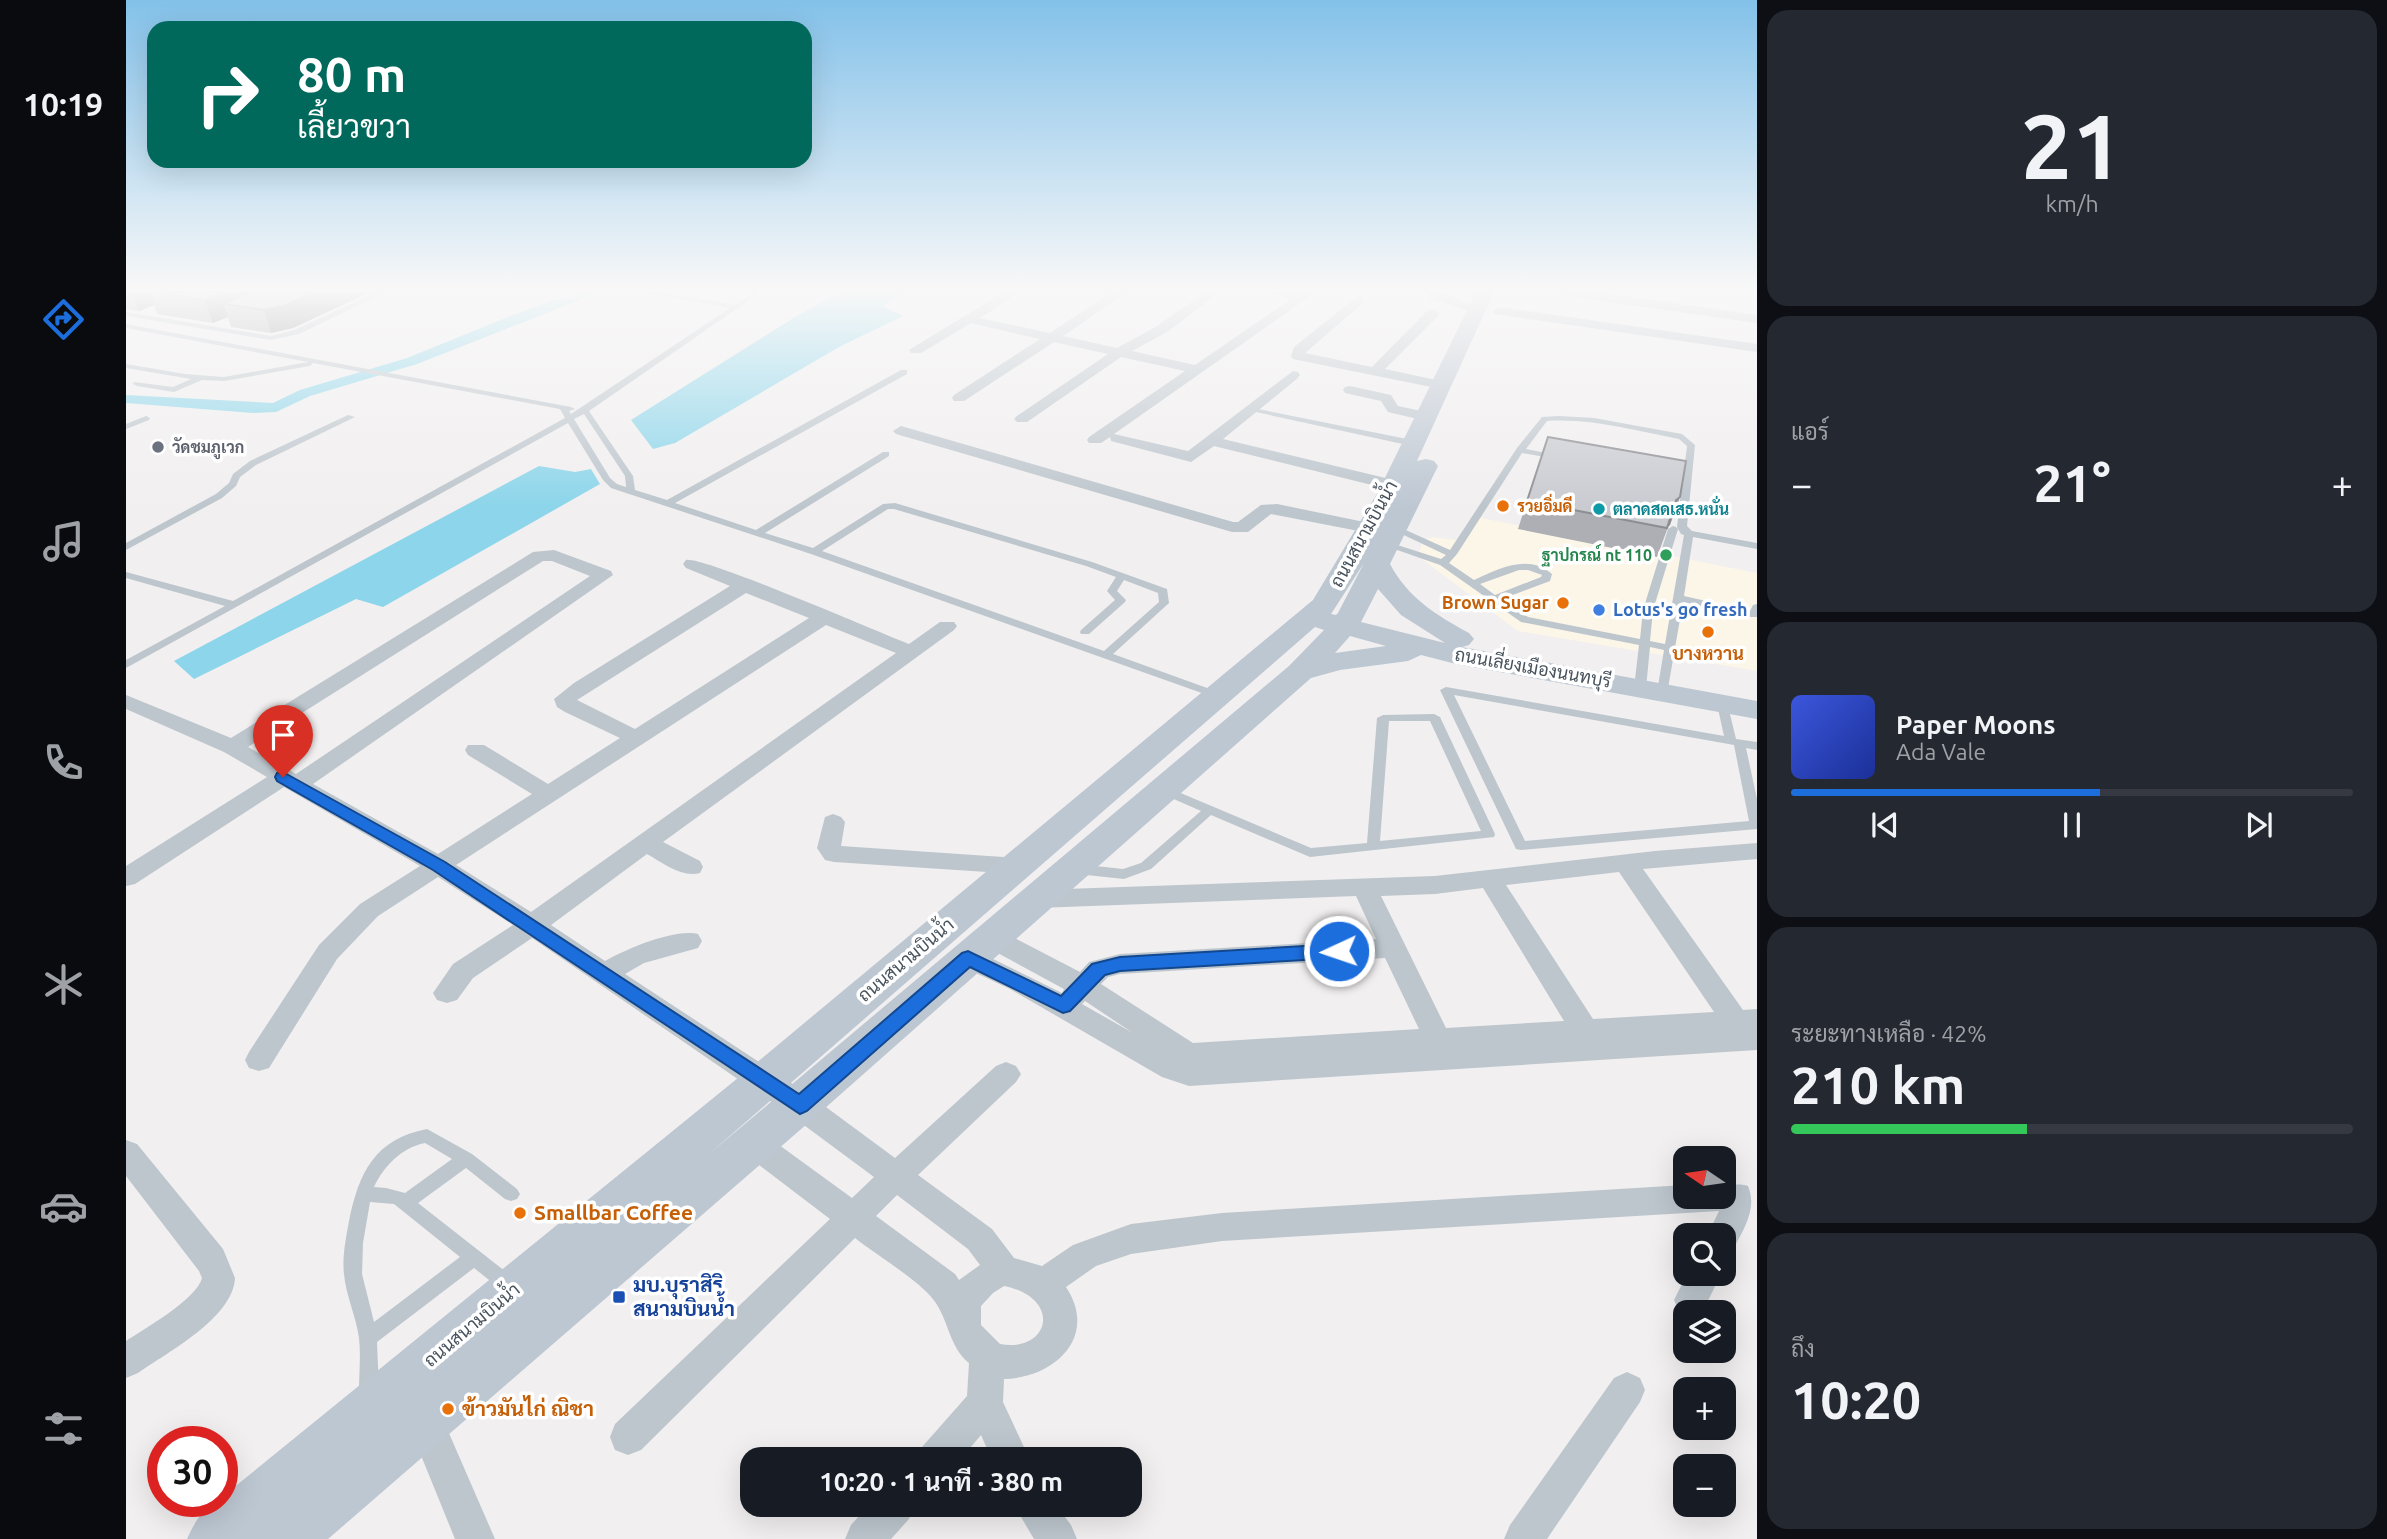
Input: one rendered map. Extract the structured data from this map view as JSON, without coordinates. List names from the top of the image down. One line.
{"streets":{"main road":["ถนนสนามบินน้ำ","ถนนเลี่ยงเมืองนนทบุรี"]},"crossings":[["ถนนสนามบินน้ำ","ถนนเลี่ยงเมืองนนทบุรี"]],"places":{"other":["วัดชมภูเวก","รวยอิ่มดี","ตลาดสดเสธ.หนั่น","ฐาปกรณ์ nt 110","Brown Sugar","Lotus's go fresh","บางหวาน","Smallbar Coffee","ข้าวมันไก่ ณิชา"],"transit":["มบ.บุราสิริ สนามบินน้ำ"]},"north":"left","page":{"tabs":"10:19","tile":[["21","km/h"],"แอร์",["ระยะทางเหลือ · 42%","210 km"],["ถึง","10:20"]],"turn":["80 m","เลี้ยวขวา"],"heat":["−","21°","+"],"song":["Paper Moons","Ada Vale"],"map_buttons":["+","−"],"limit":"30","trip":"10:20 · 1 นาที · 380 m"}}
